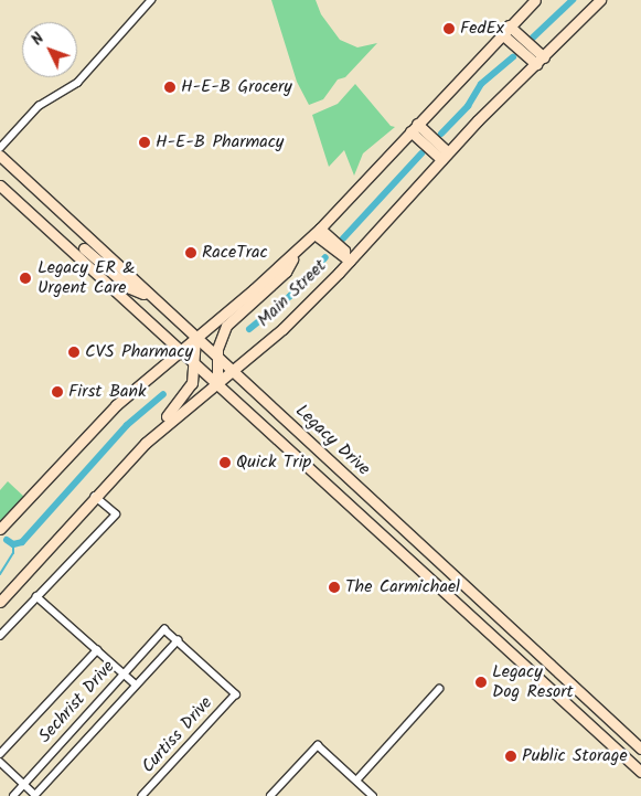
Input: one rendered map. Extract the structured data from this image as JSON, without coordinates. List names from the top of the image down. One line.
{"streets":{"main road":["Main Street","Legacy Drive"],"street":["Sechrist Drive","Curtiss Drive"]},"crossings":[["Main Street","Legacy Drive"],["Sechrist Drive","Curtiss Drive"]],"places":["FedEx","H-E-B Grocery","H-E-B Pharmacy","RaceTrac","Legacy ER & Urgent Care","CVS Pharmacy","First Bank","Quick Trip","The Carmichael","Legacy Dog Resort","Public Storage"],"north":"top left"}
